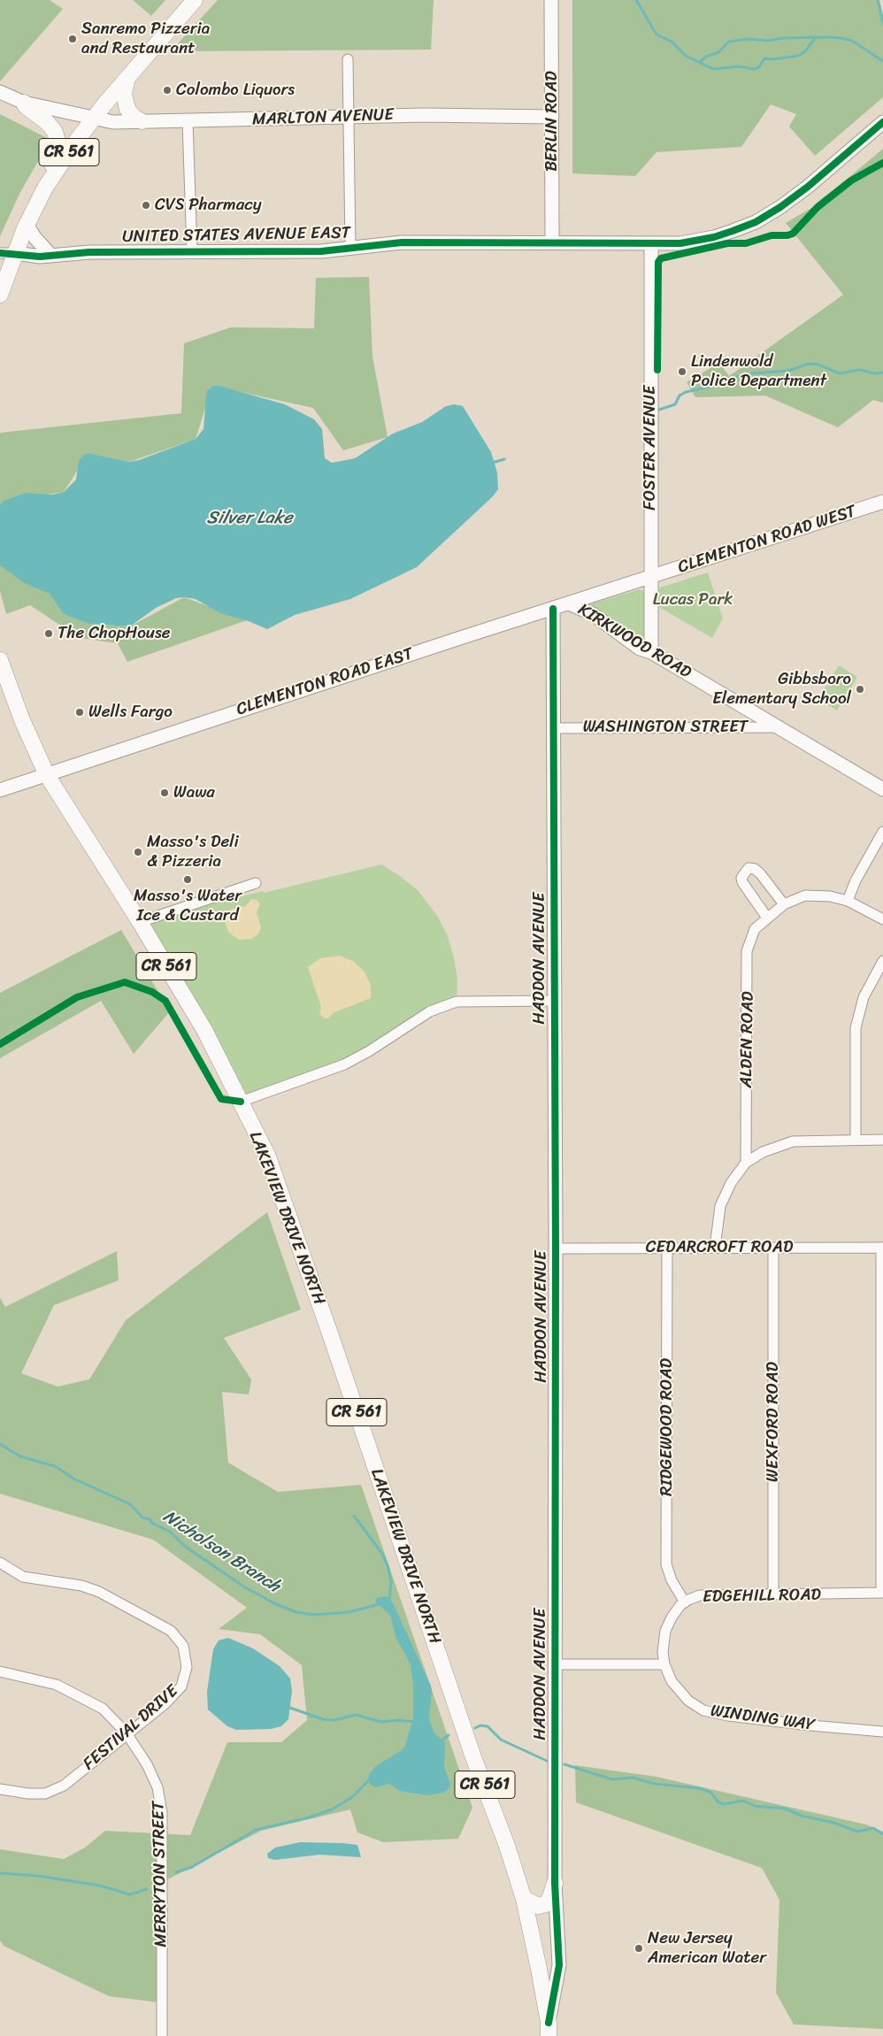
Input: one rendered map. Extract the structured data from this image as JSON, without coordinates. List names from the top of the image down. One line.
{"streets":{"main road":["CR 561","LAKEVIEW DRIVE NORTH"],"street":["MARLTON AVENUE","BERLIN ROAD","UNITED STATES AVENUE EAST","FOSTER AVENUE","CLEMENTON ROAD WEST","KIRKWOOD ROAD","CLEMENTON ROAD EAST","WASHINGTON STREET","HADDON AVENUE","ALDEN ROAD","CEDARCROFT ROAD","WEXFORD ROAD","RIDGEWOOD ROAD","EDGEHILL ROAD","WINDING WAY","FESTIVAL DRIVE","MERRYTON STREET"]},"crossings":[["MARLTON AVENUE","BERLIN ROAD"],["MARLTON AVENUE","CR 561"],["BERLIN ROAD","UNITED STATES AVENUE EAST"],["CR 561","UNITED STATES AVENUE EAST"],["CR 561","CLEMENTON ROAD EAST"],["CR 561","HADDON AVENUE"],["CR 561","LAKEVIEW DRIVE NORTH"],["UNITED STATES AVENUE EAST","FOSTER AVENUE"],["FOSTER AVENUE","CLEMENTON ROAD WEST"],["FOSTER AVENUE","KIRKWOOD ROAD"],["FOSTER AVENUE","CLEMENTON ROAD EAST"],["CLEMENTON ROAD WEST","CLEMENTON ROAD EAST"],["KIRKWOOD ROAD","CLEMENTON ROAD EAST"],["KIRKWOOD ROAD","WASHINGTON STREET"],["CLEMENTON ROAD EAST","HADDON AVENUE"],["CLEMENTON ROAD EAST","LAKEVIEW DRIVE NORTH"],["WASHINGTON STREET","HADDON AVENUE"],["HADDON AVENUE","CEDARCROFT ROAD"],["CEDARCROFT ROAD","WEXFORD ROAD"],["CEDARCROFT ROAD","RIDGEWOOD ROAD"],["WEXFORD ROAD","EDGEHILL ROAD"],["RIDGEWOOD ROAD","EDGEHILL ROAD"],["EDGEHILL ROAD","WINDING WAY"],["FESTIVAL DRIVE","MERRYTON STREET"]],"water":["Silver Lake","Nicholson Branch"],"parks":["Lucas Park"],"places":["Sanremo Pizzeria and Restaurant","Colombo Liquors","CVS Pharmacy","Lindenwold Police Department","The ChopHouse","Gibbsboro Elementary School","Wells Fargo","Wawa","Masso's Deli & Pizzeria","Masso's Water Ice & Custard","New Jersey American Water"]}
